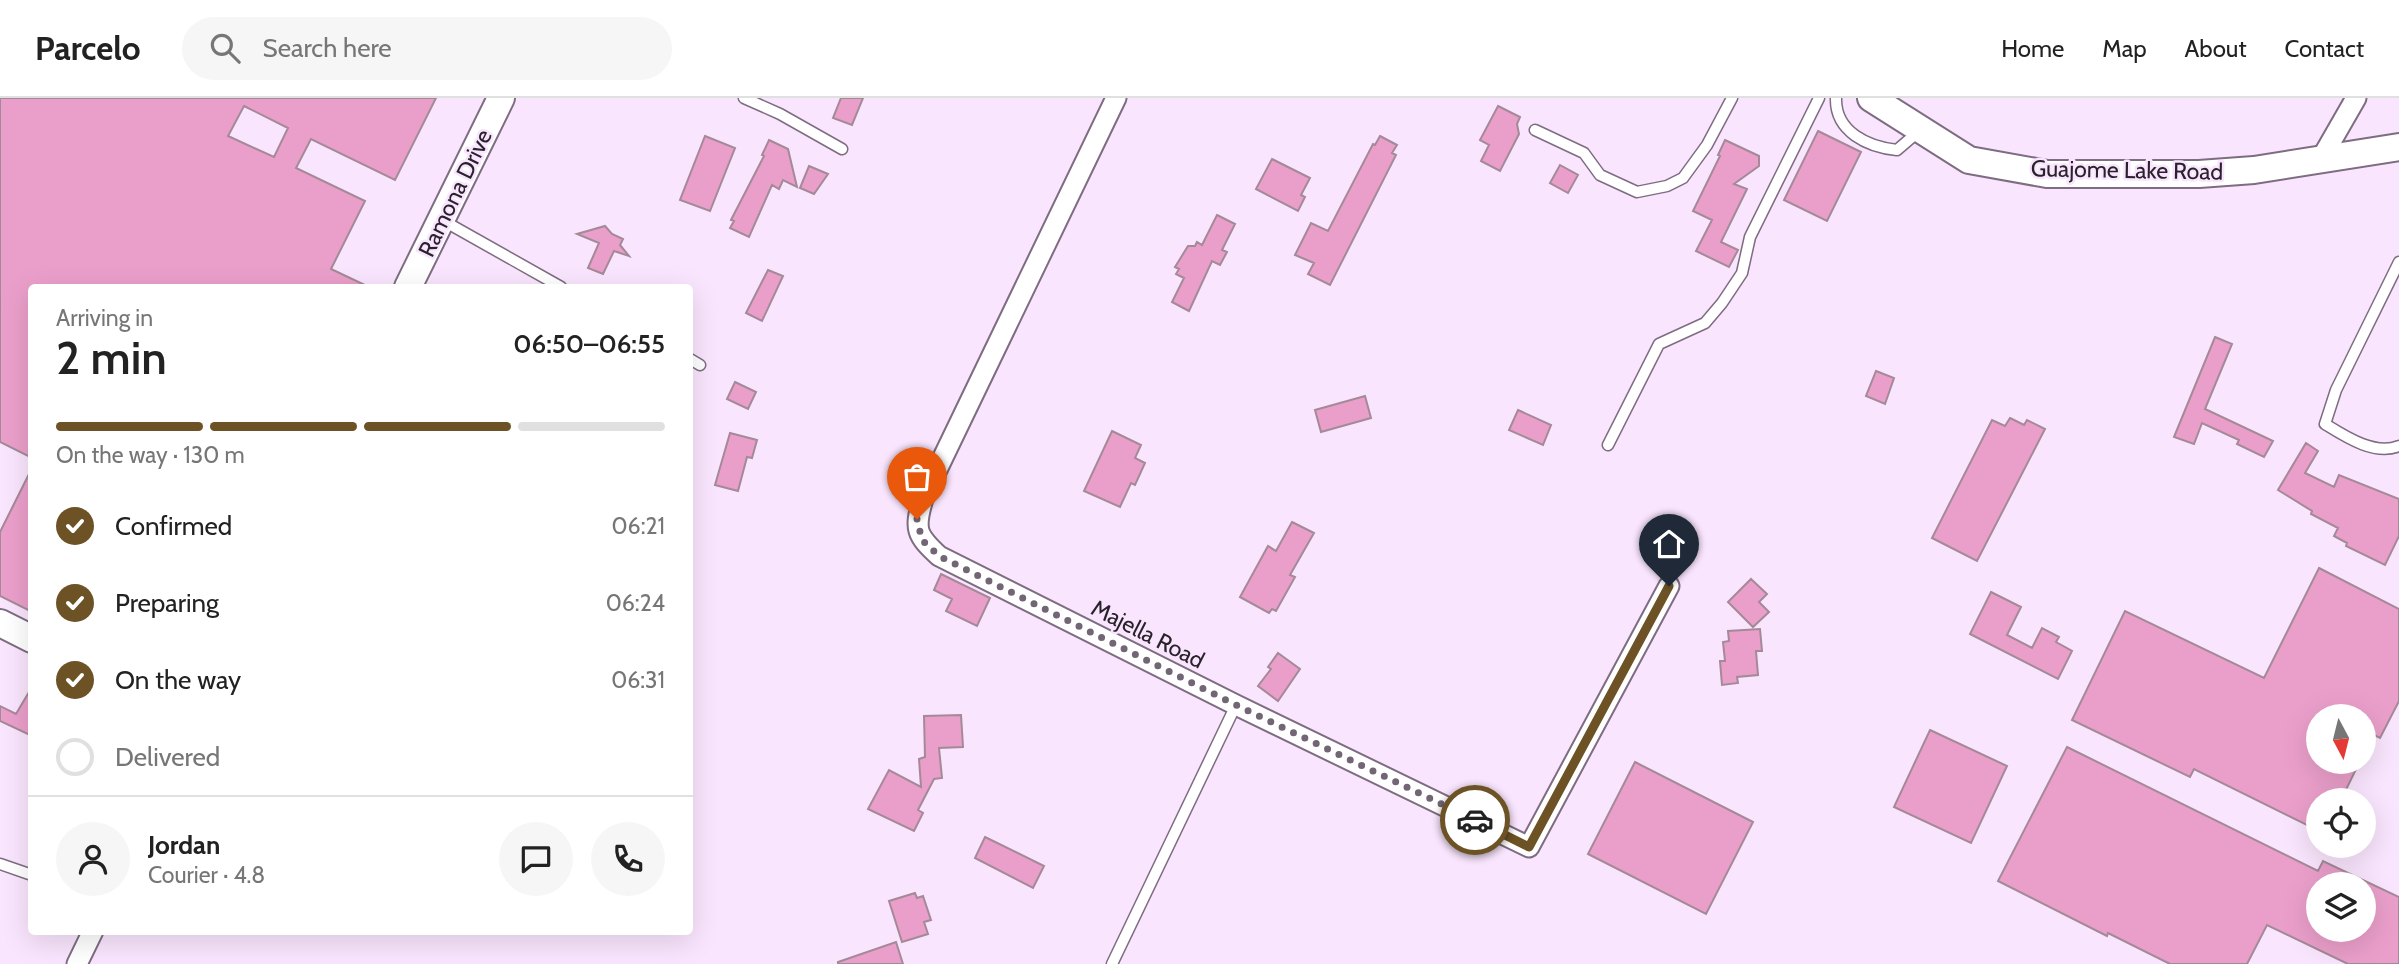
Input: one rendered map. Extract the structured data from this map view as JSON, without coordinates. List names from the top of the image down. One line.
{"streets":{"street":["Guajome Lake Road","Ramona Drive","Majella Road"]},"north":"bottom","page":{"header":"Parcelo","search":"Search here","nav":["Home","Map","About","Contact"],"heading":["2 min","Arriving in","06:50–06:55"],"panel":["Jordan","Courier · 4.8"],"bar":"On the way · 130 m","list":[["Confirmed","06:21"],["Preparing","06:24"],["On the way","06:31"],"Delivered"]}}
